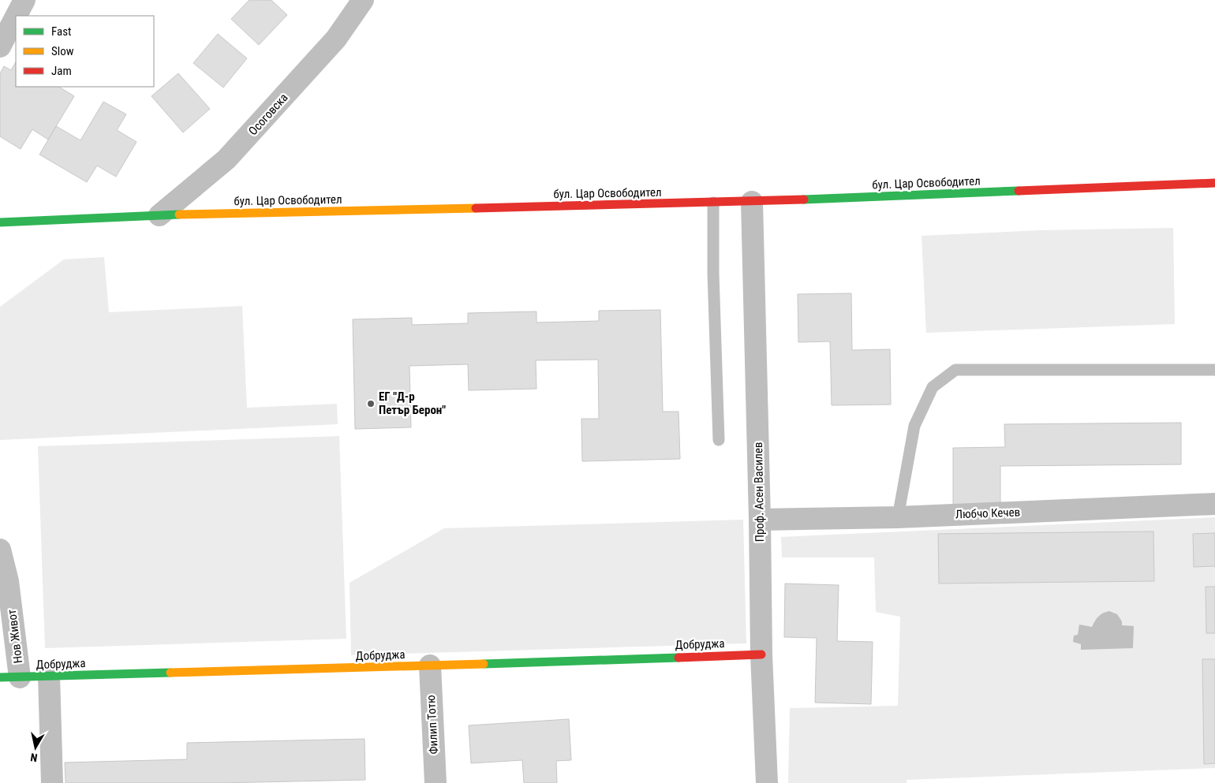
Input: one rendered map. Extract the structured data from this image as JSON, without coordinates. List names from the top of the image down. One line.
{"streets":{"main road":["бул. Цар Освободител","Добруджа"],"street":["Осоговска","Проф. Асен Василев","Любчо Кечев","Нов Живот","Филип Тотю"]},"crossings":[["Осоговска","бул. Цар Освободител"],["бул. Цар Освободител","Проф. Асен Василев"],["Проф. Асен Василев","Любчо Кечев"],["Проф. Асен Василев","Добруджа"],["Нов Живот","Добруджа"],["Добруджа","Филип Тотю"]],"places":["ЕГ \"Д-р Петър Берон\""],"legend":["Fast","Slow","Jam"],"north":"bottom"}
